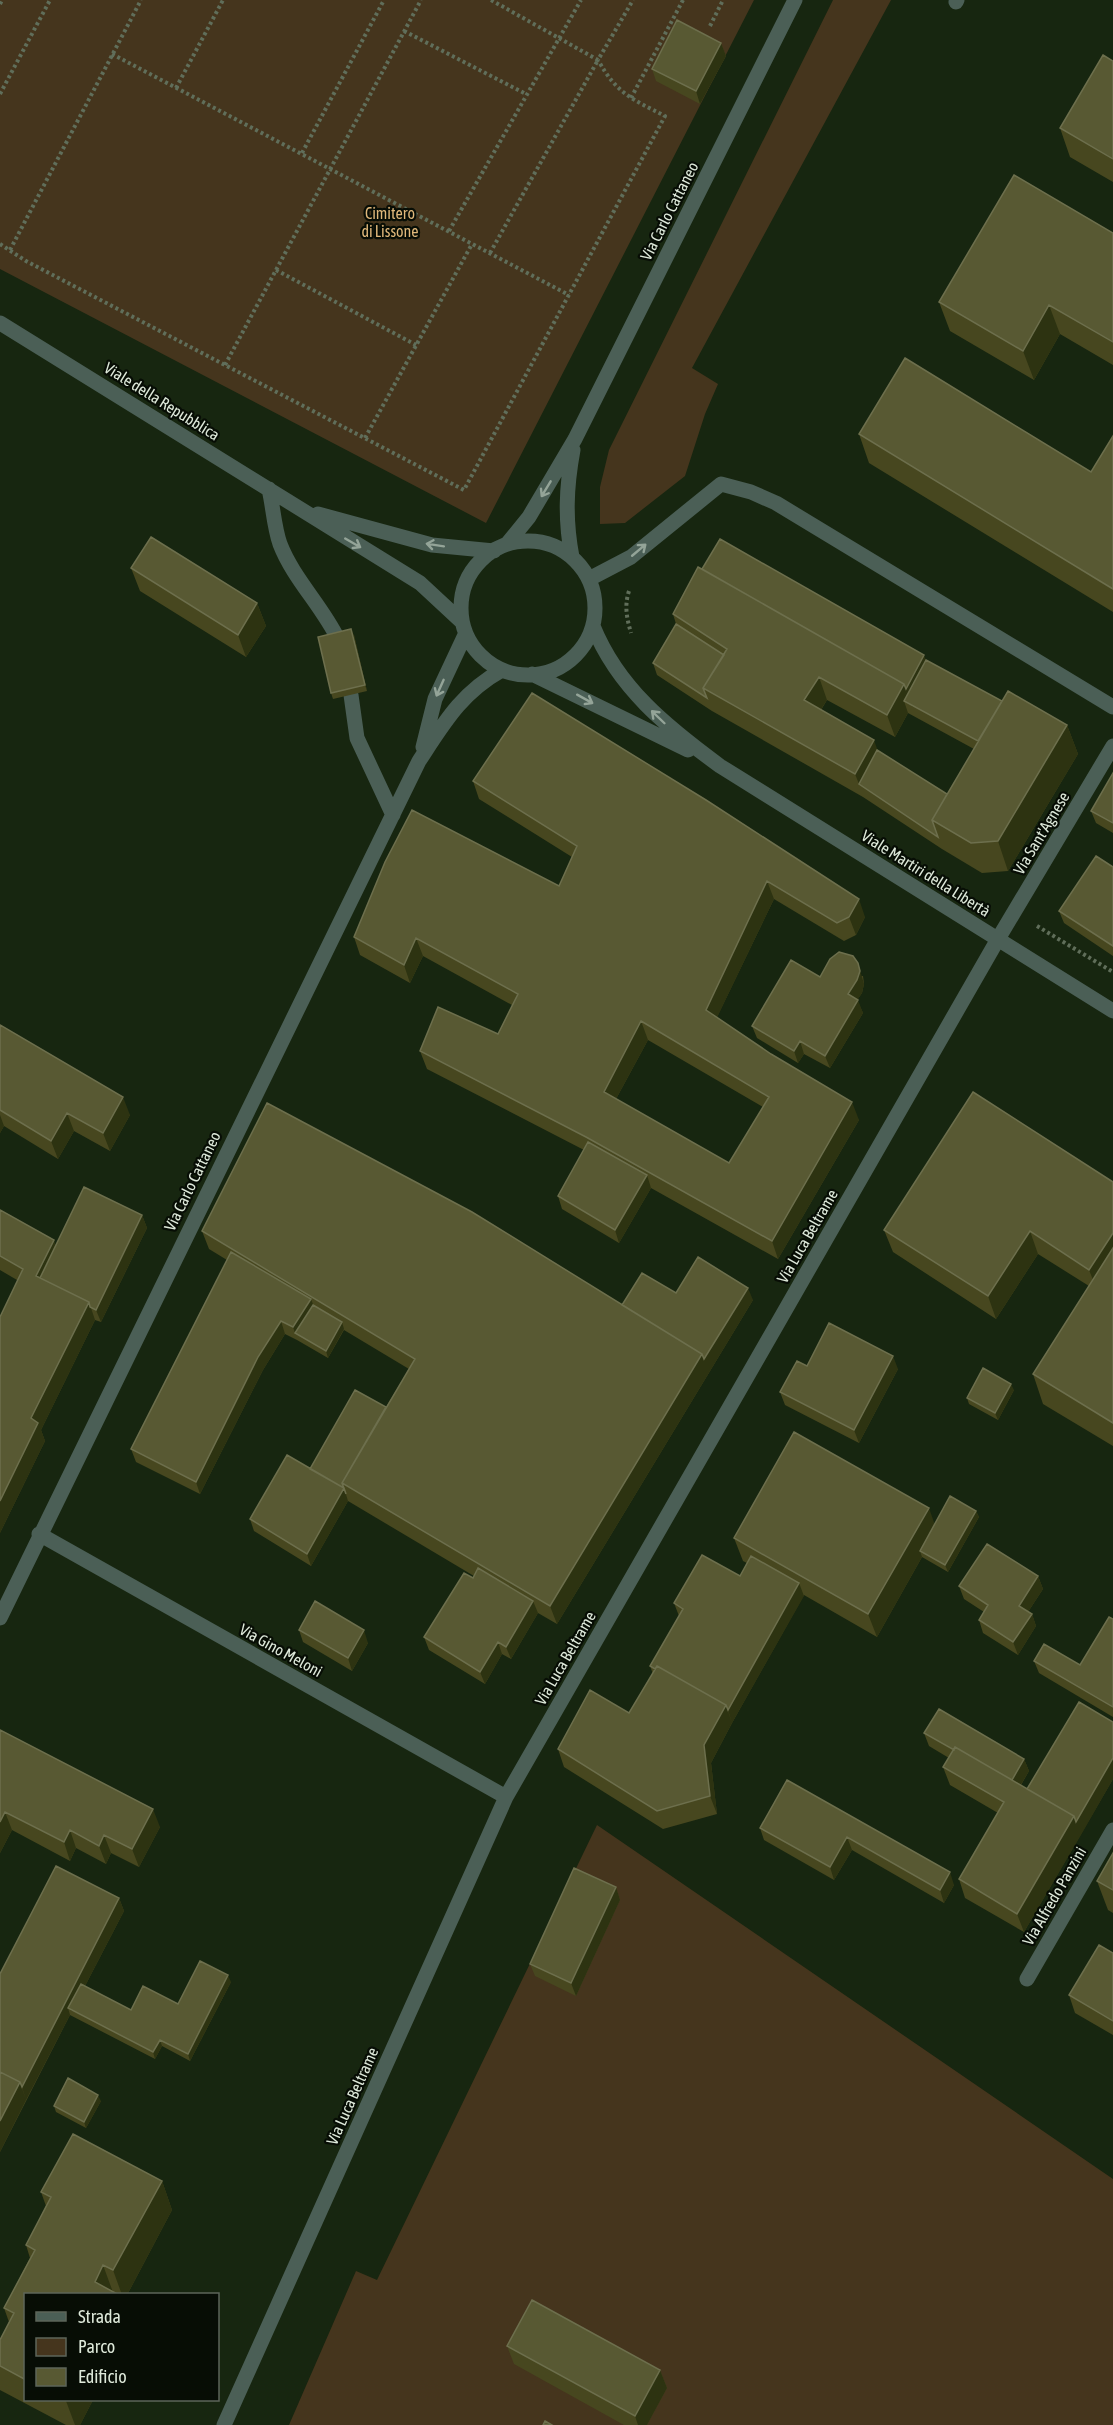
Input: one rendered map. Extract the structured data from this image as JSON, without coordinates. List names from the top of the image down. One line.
{"streets":{"street":["Via Carlo Cattaneo","Viale della Repubblica","Via Sant'Agnese","Viale Martiri della Libertà","Via Luca Beltrame","Via Gino Meloni","Via Alfredo Panzini"]},"crossings":[["Via Carlo Cattaneo","Viale della Repubblica"],["Via Carlo Cattaneo","Viale Martiri della Libertà"],["Via Carlo Cattaneo","Via Gino Meloni"],["Viale della Repubblica","Viale Martiri della Libertà"],["Via Sant'Agnese","Viale Martiri della Libertà"],["Via Sant'Agnese","Via Luca Beltrame"],["Viale Martiri della Libertà","Via Luca Beltrame"],["Via Luca Beltrame","Via Gino Meloni"]],"parks":["Cimitero di Lissone"],"legend":["Strada","Parco","Edificio"]}
